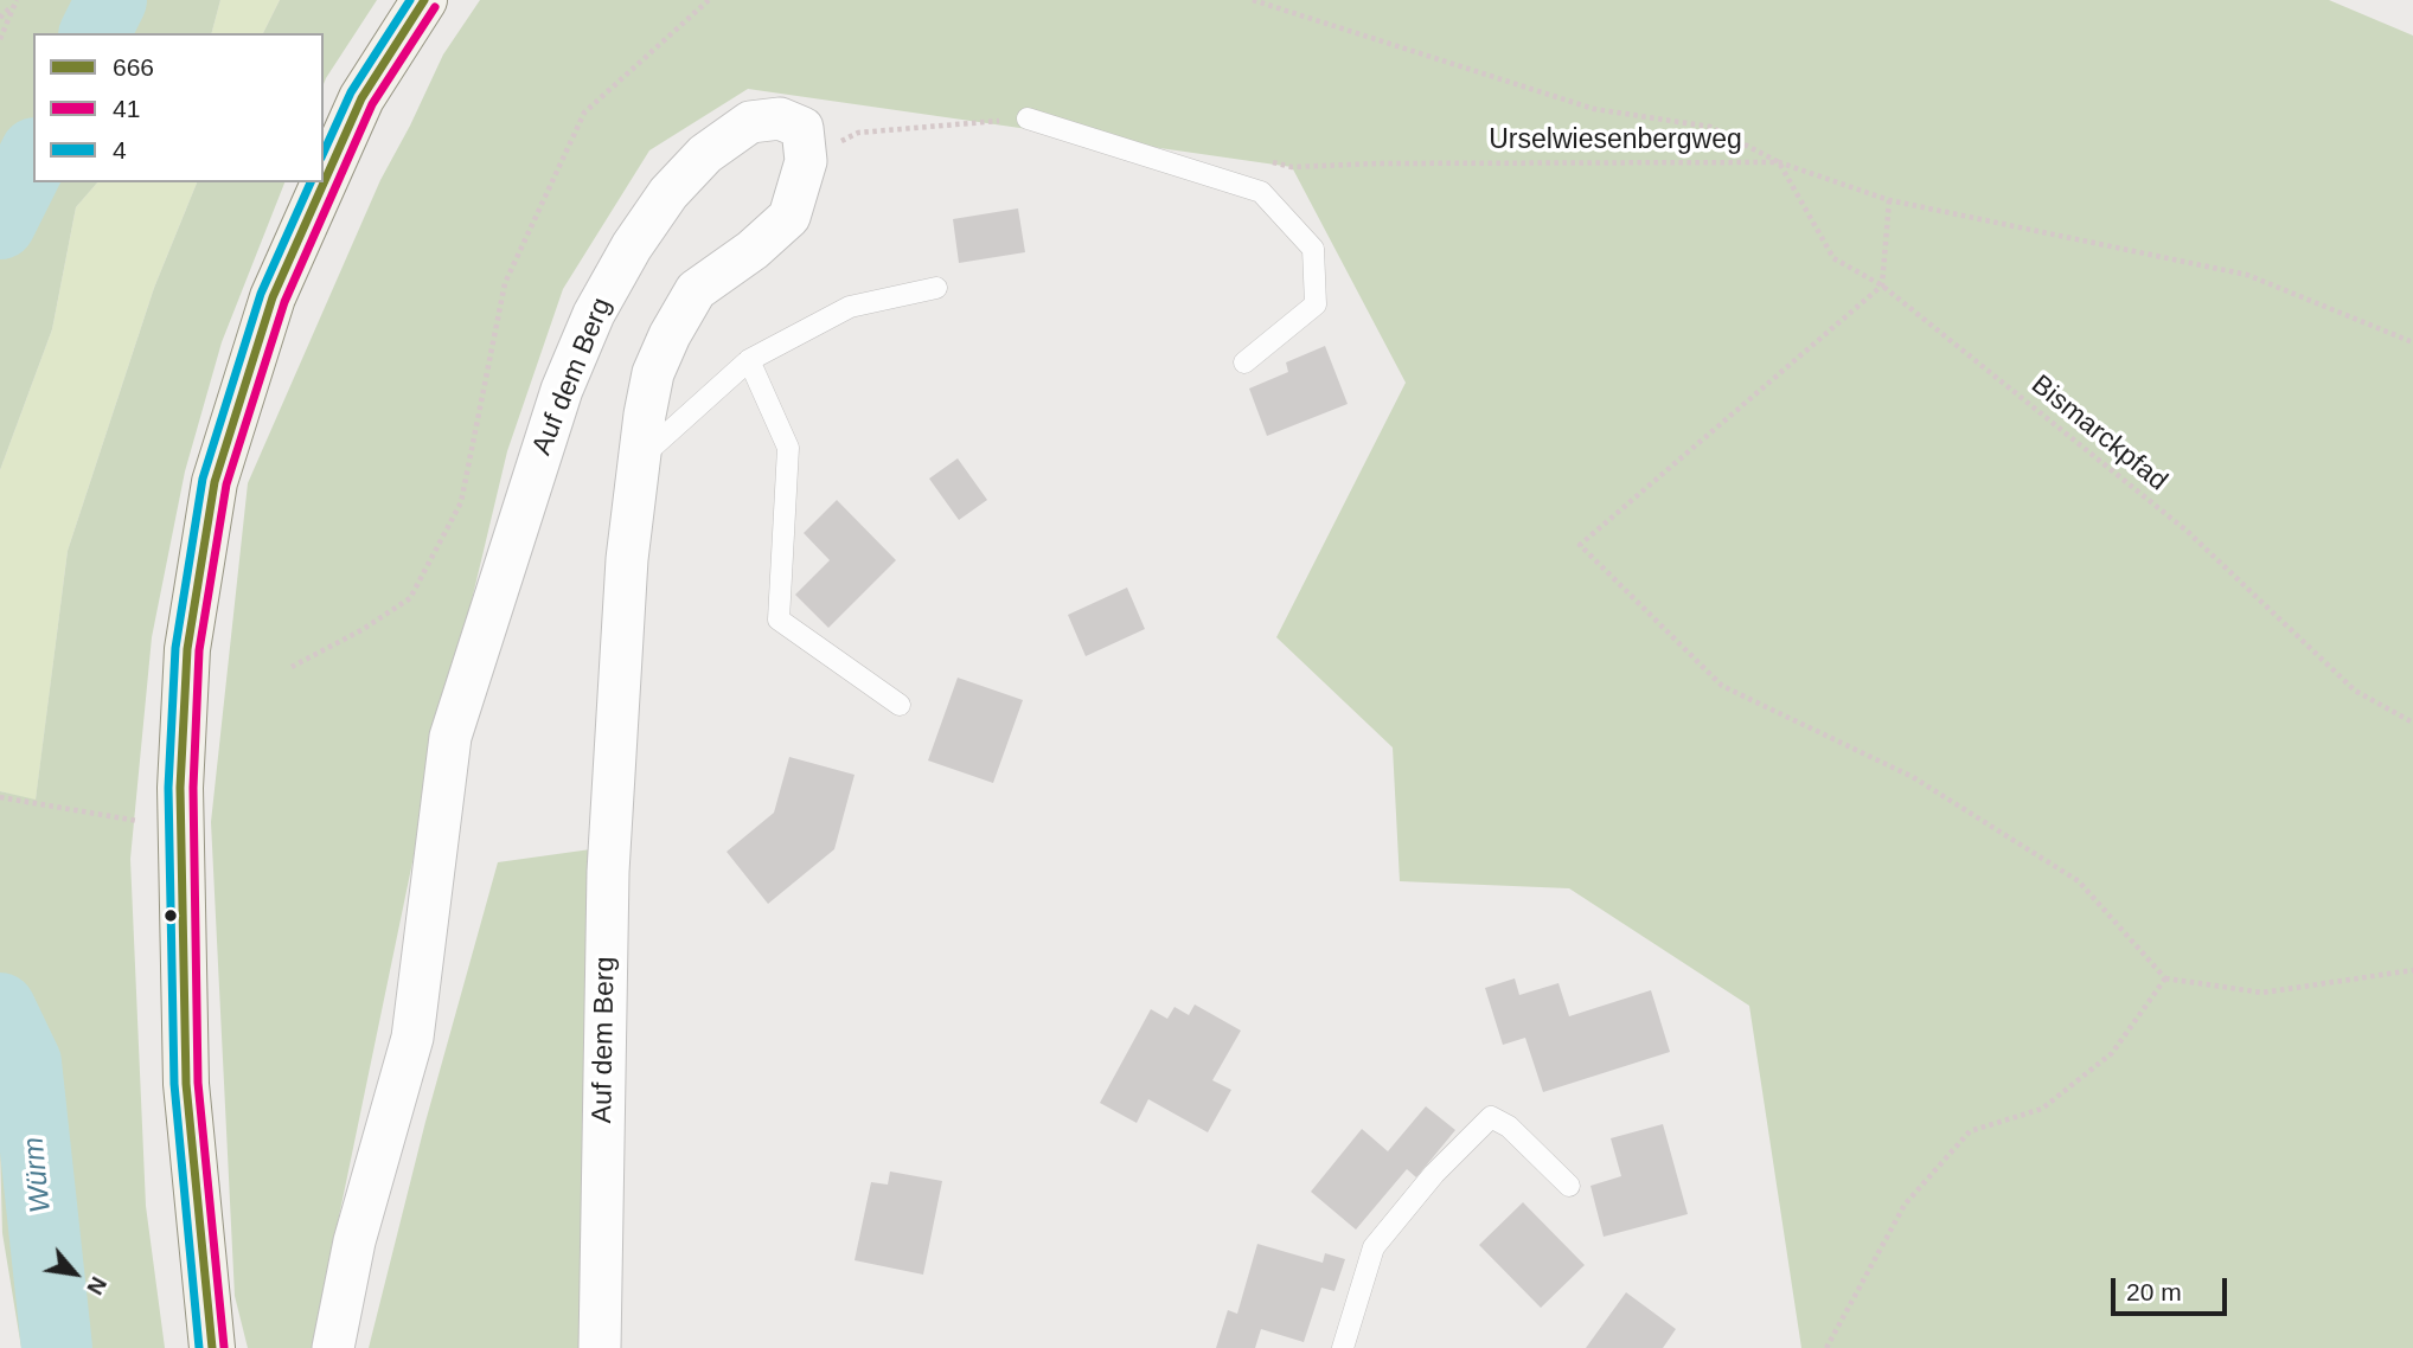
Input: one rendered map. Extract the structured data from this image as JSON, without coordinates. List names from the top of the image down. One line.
{"streets":{"street":["Auf dem Berg"],"path":["Urselwiesenbergweg","Bismarckpfad"]},"crossings":[["Urselwiesenbergweg","Bismarckpfad"]],"water":["Würm"],"lines":["transit line 666","transit line 4","transit line 41"],"legend":["666","41","4"],"scale_bar":"20 m","north":"bottom right"}
